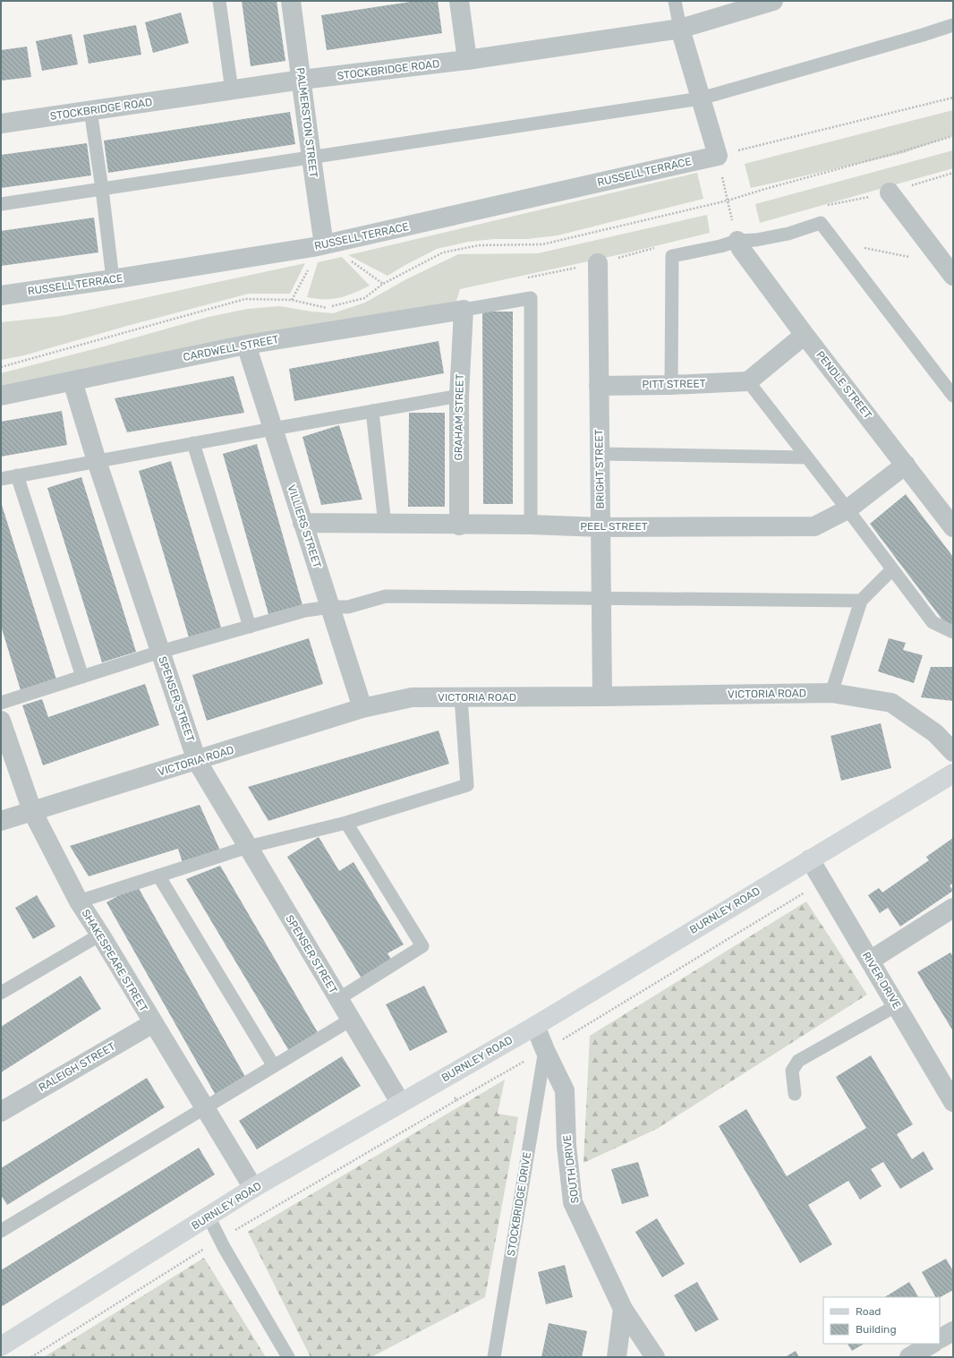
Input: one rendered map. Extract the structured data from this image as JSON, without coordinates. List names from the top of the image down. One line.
{"streets":{"main road":["BURNLEY ROAD"],"street":["STOCKBRIDGE ROAD","PALMERSTON STREET","RUSSELL TERRACE","CARDWELL STREET","PITT STREET","PENDLE STREET","GRAHAM STREET","BRIGHT STREET","VILLIERS STREET","PEEL STREET","VICTORIA ROAD","SPENSER STREET","SHAKESPEARE STREET","RIVER DRIVE","RALEIGH STREET","SOUTH DRIVE"],"lane":["STOCKBRIDGE DRIVE"]},"crossings":[["STOCKBRIDGE ROAD","PALMERSTON STREET"],["PALMERSTON STREET","RUSSELL TERRACE"],["CARDWELL STREET","GRAHAM STREET"],["CARDWELL STREET","VILLIERS STREET"],["CARDWELL STREET","SPENSER STREET"],["PITT STREET","BRIGHT STREET"],["PENDLE STREET","PEEL STREET"],["GRAHAM STREET","PEEL STREET"],["BRIGHT STREET","PEEL STREET"],["BRIGHT STREET","VICTORIA ROAD"],["VILLIERS STREET","PEEL STREET"],["VILLIERS STREET","VICTORIA ROAD"],["VICTORIA ROAD","SPENSER STREET"],["VICTORIA ROAD","SHAKESPEARE STREET"],["SPENSER STREET","BURNLEY ROAD"],["BURNLEY ROAD","SHAKESPEARE STREET"],["BURNLEY ROAD","RIVER DRIVE"],["BURNLEY ROAD","SOUTH DRIVE"],["SHAKESPEARE STREET","RALEIGH STREET"],["SOUTH DRIVE","STOCKBRIDGE DRIVE"]],"legend":["Road","Building"]}
